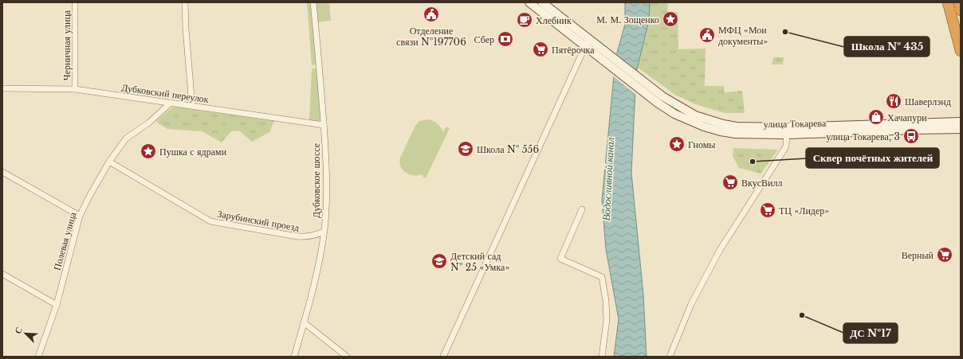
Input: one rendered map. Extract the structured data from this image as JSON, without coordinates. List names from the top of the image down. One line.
{"streets":{"main road":["улица Токарева"],"street":["Черничная улица","Дубковский переулок","Дубковское шоссе","Зарубинский проезд","Полевая улица"]},"crossings":[["Черничная улица","Дубковский переулок"],["Дубковский переулок","Дубковское шоссе"],["Дубковский переулок","Полевая улица"],["Дубковское шоссе","Зарубинский проезд"],["Зарубинский проезд","Полевая улица"]],"water":["Водосливной канал"],"places":{"public building":["Отделение связи №197706","МФЦ «Мои документы»"],"place":["М. М. Зощенко","Гномы","Пушка с ядрами"],"cafe":["Хлебник"],"other":["Школа № 435","Сквер почётных жителей","ДС №17"],"bank":["Сбер"],"supermarket":["Пятёрочка","ВкусВилл","ТЦ «Лидер»","Верный"],"restaurant":["Шаверлэнд"],"shop":["Хачапури"],"bus stop":["улица Токарева, 3"],"school or university":["Школа № 556","Детский сад № 25 «Умка»"]},"north":"top left"}
